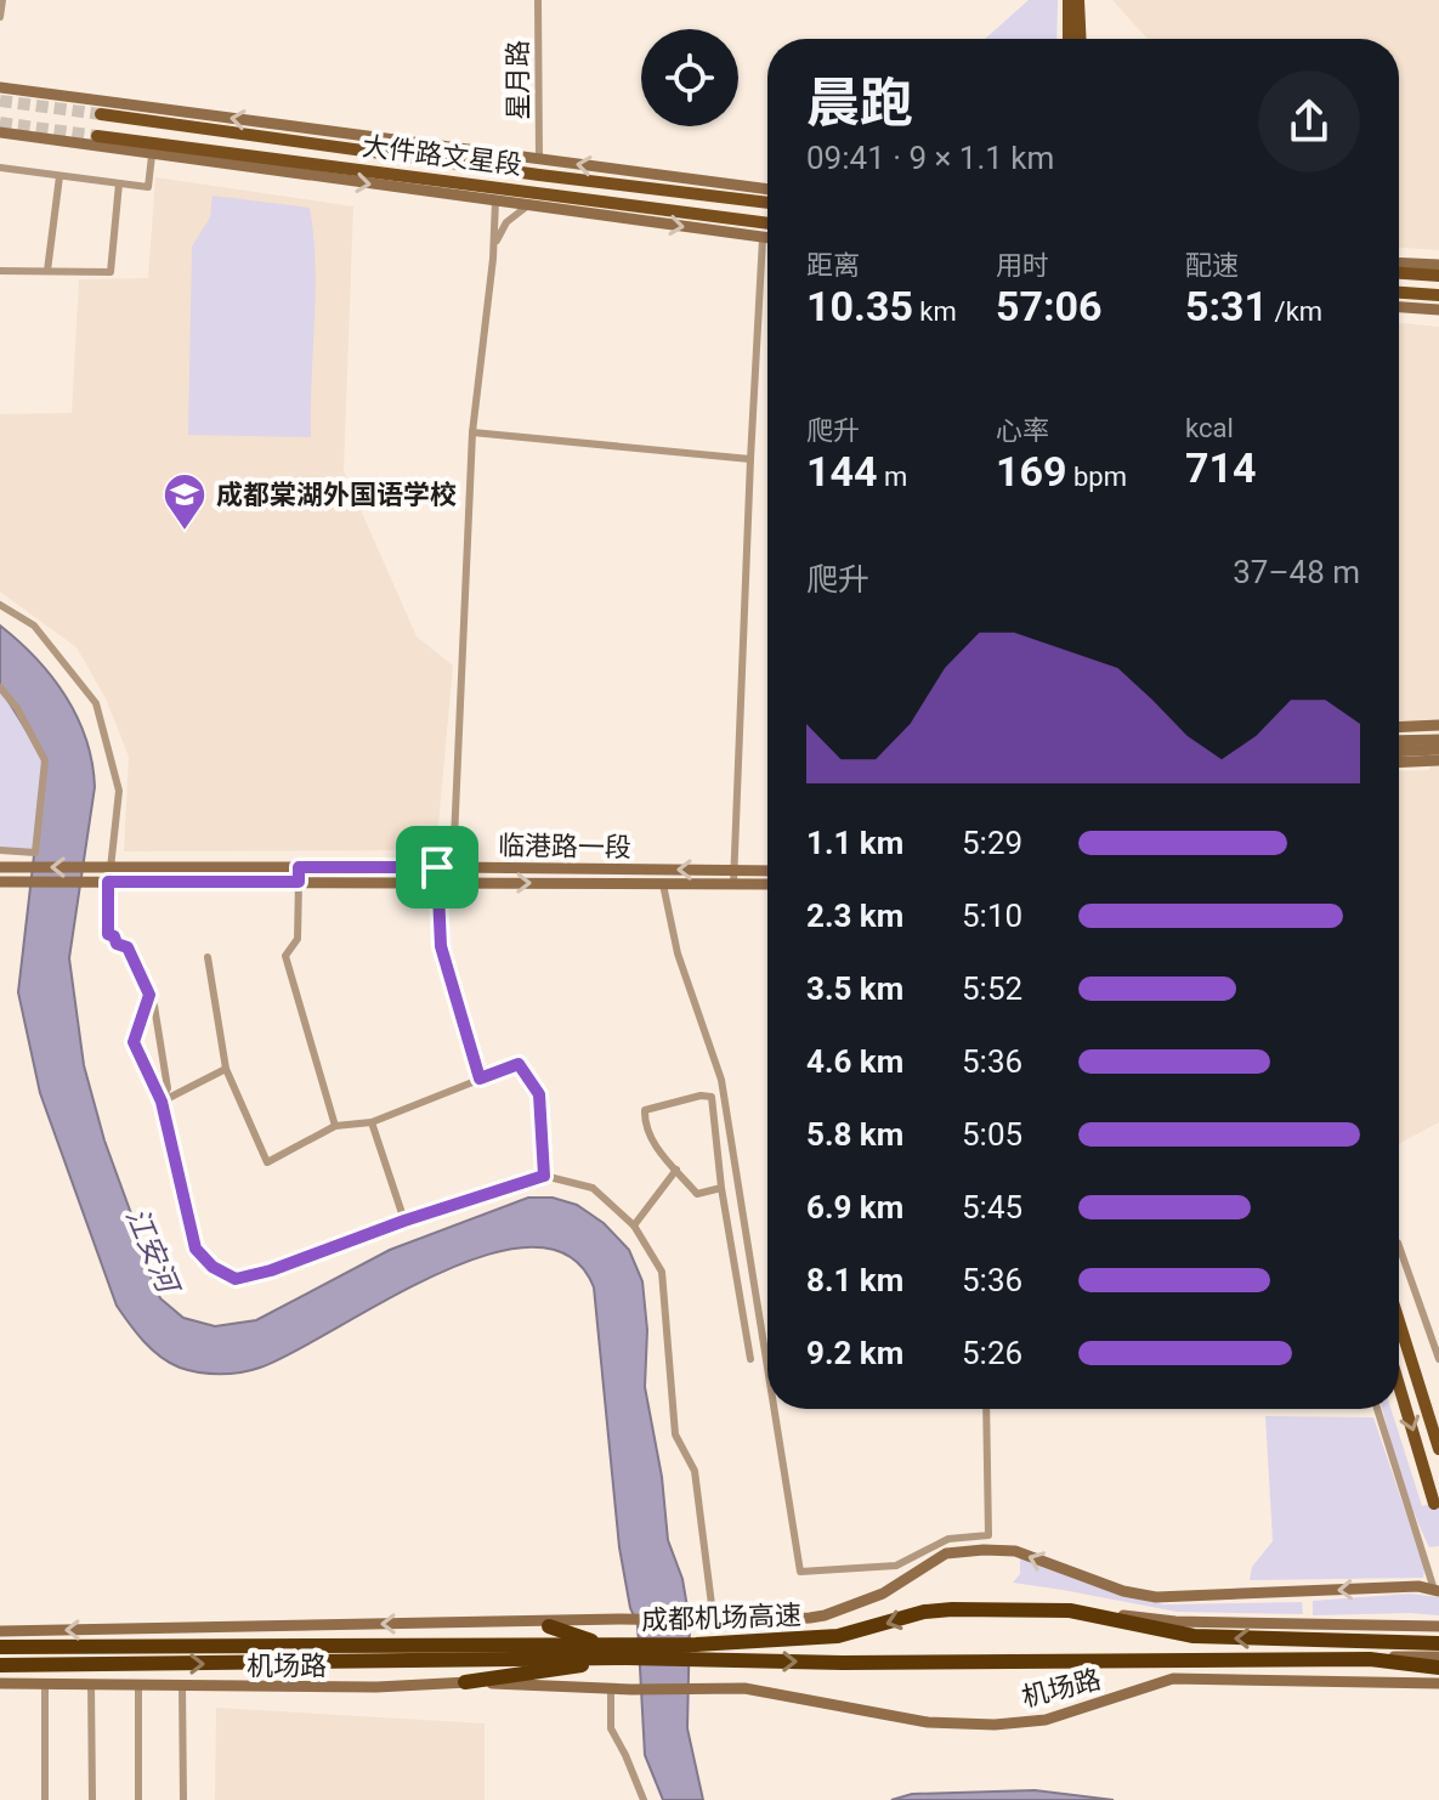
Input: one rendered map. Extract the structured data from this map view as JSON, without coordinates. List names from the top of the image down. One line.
{"streets":{"highway":["成都机场高速"],"main road":["大件路文星段","临港路一段","机场路"],"street":["星月路"]},"water":["江安河"],"places":{"school or university":["成都棠湖外国语学校"]},"page":{"heading":["晨跑","09:41 · 9 × 1.1 km"],"stats":[["距离","10.35 km"],["用时","57:06"],["配速","5:31 /km"],["爬升","144 m"],["心率","169 bpm"],["kcal","714"]],"chart":["爬升","37–48 m"],"list":[{"name":"1.1 km","note":"5:29"},{"name":"2.3 km","note":"5:10"},{"name":"3.5 km","note":"5:52"},{"name":"4.6 km","note":"5:36"},{"name":"5.8 km","note":"5:05"},{"name":"6.9 km","note":"5:45"},{"name":"8.1 km","note":"5:36"},{"name":"9.2 km","note":"5:26"}]}}
